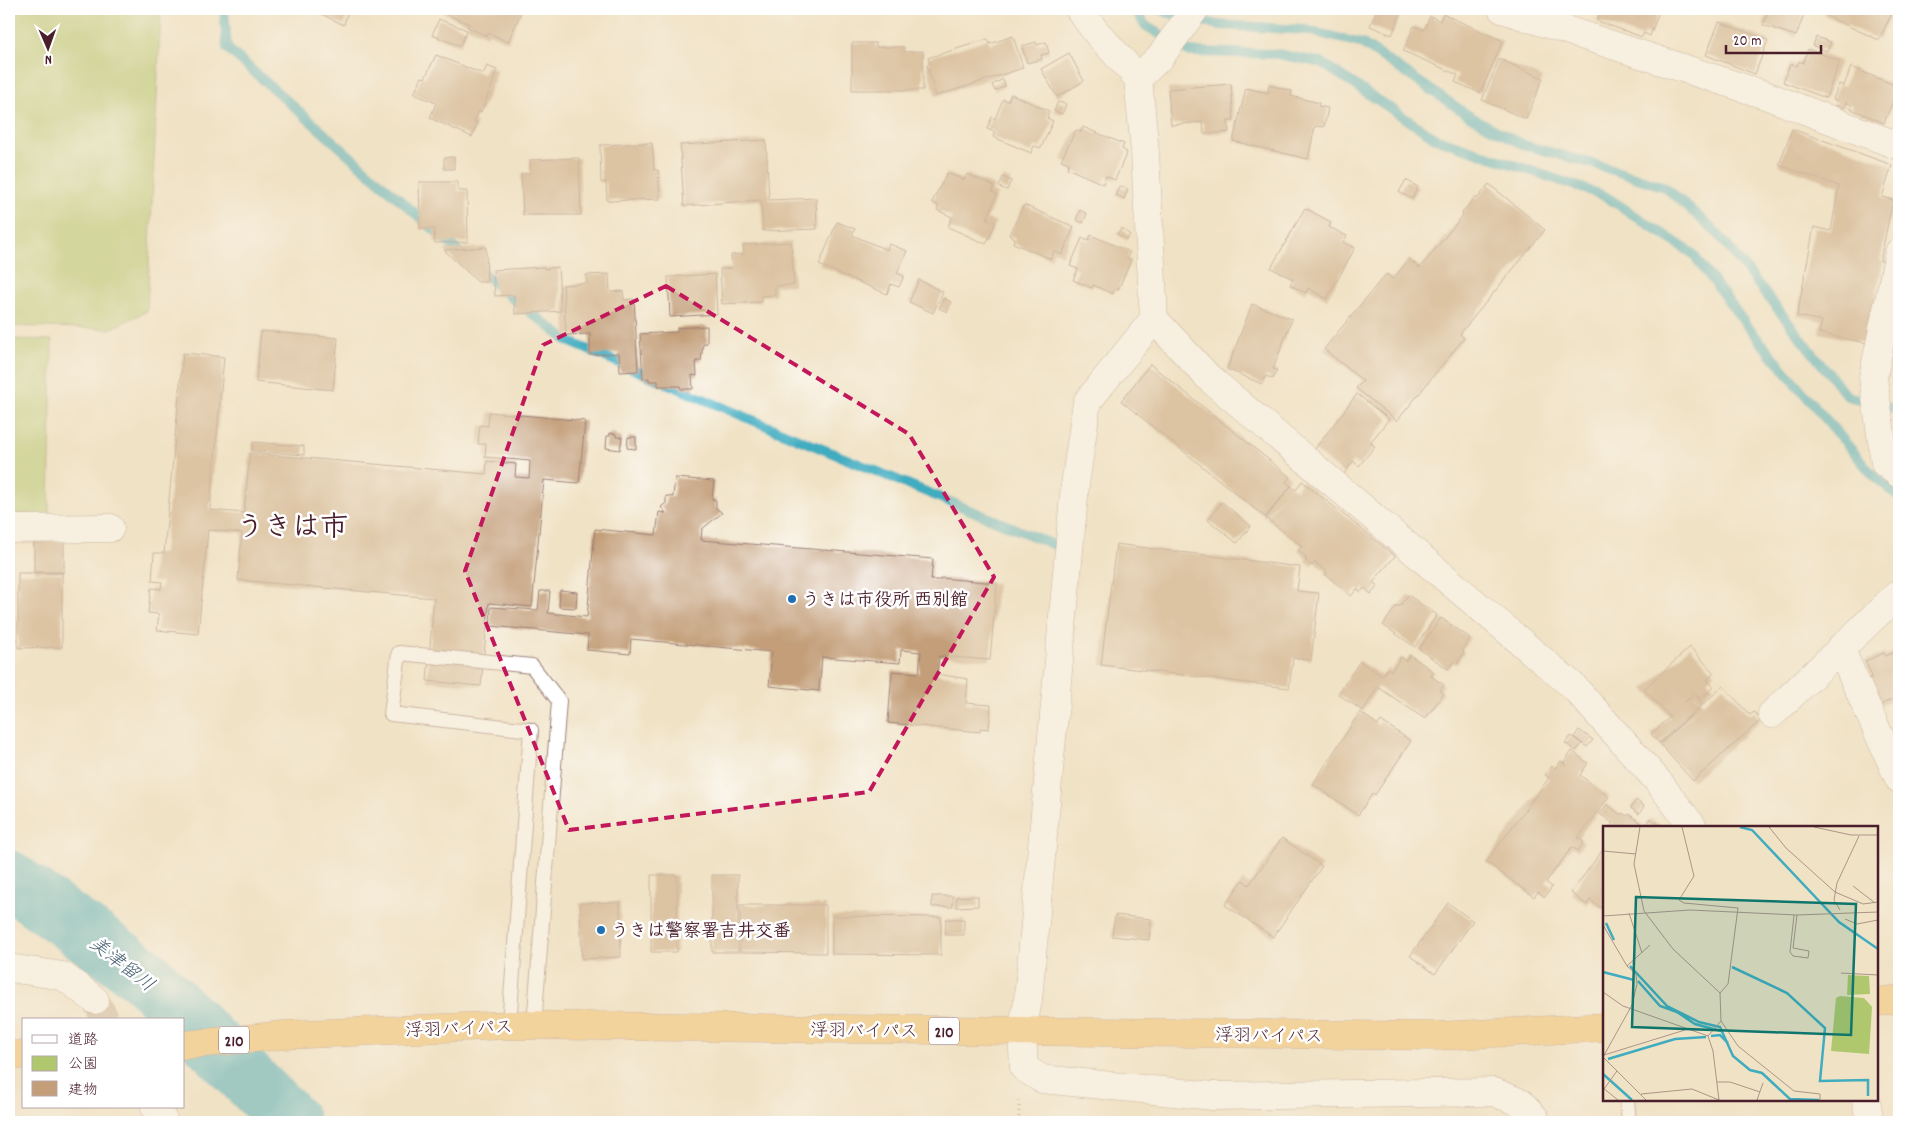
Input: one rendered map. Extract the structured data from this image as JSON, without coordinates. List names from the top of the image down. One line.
{"streets":{"highway":["浮羽バイパス","210"]},"districts":["うきは市"],"water":["美津留川"],"places":["うきは市役所 西別館","うきは警察署吉井交番"],"legend":["道路","公園","建物"],"scale_bar":"20 m","north":"bottom"}
